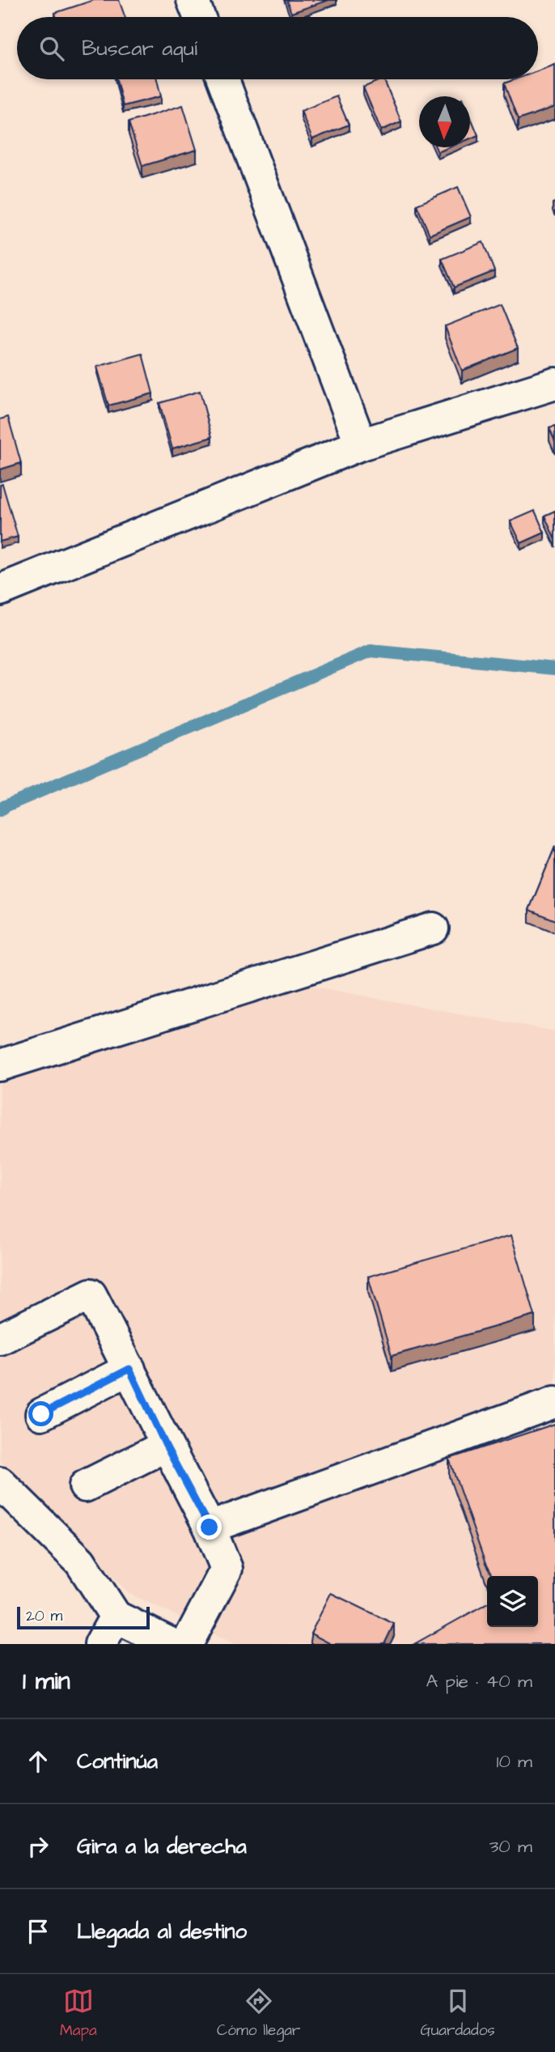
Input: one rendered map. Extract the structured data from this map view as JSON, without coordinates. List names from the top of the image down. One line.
{"scale_bar":"20 m","north":"bottom","page":{"search":"Buscar aquí","scale":"20 m","heading":["1 min","A pie · 40 m"],"list":[["Continúa","10 m"],["Gira a la derecha","30 m"],"Llegada al destino"],"nav":["Mapa","Cómo llegar","Guardados"]}}
